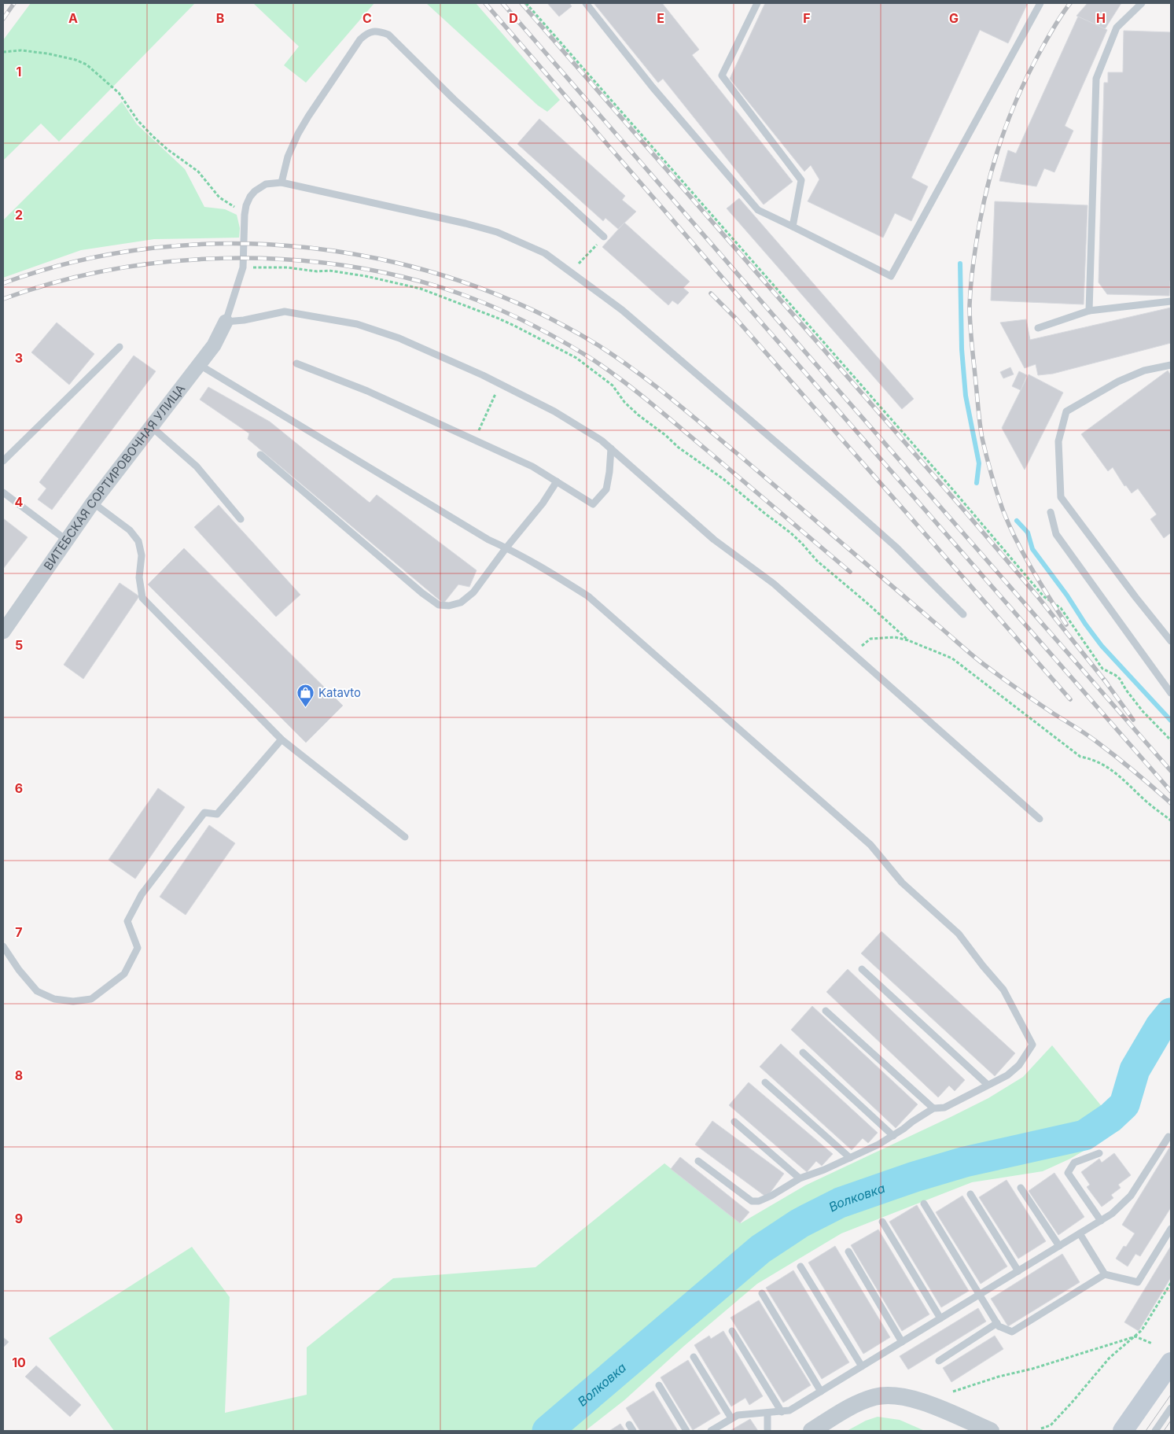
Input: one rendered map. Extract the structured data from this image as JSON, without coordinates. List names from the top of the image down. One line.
{"streets":{"street":["ВИТЕБСКАЯ СОРТИРОВОЧНАЯ УЛИЦА"]},"water":["Волковка"],"places":{"shop":["Katavto"]},"grid":{"columns":["A","B","C","D","E","F","G","H"],"rows":["1","2","3","4","5","6","7","8","9","10"]}}
